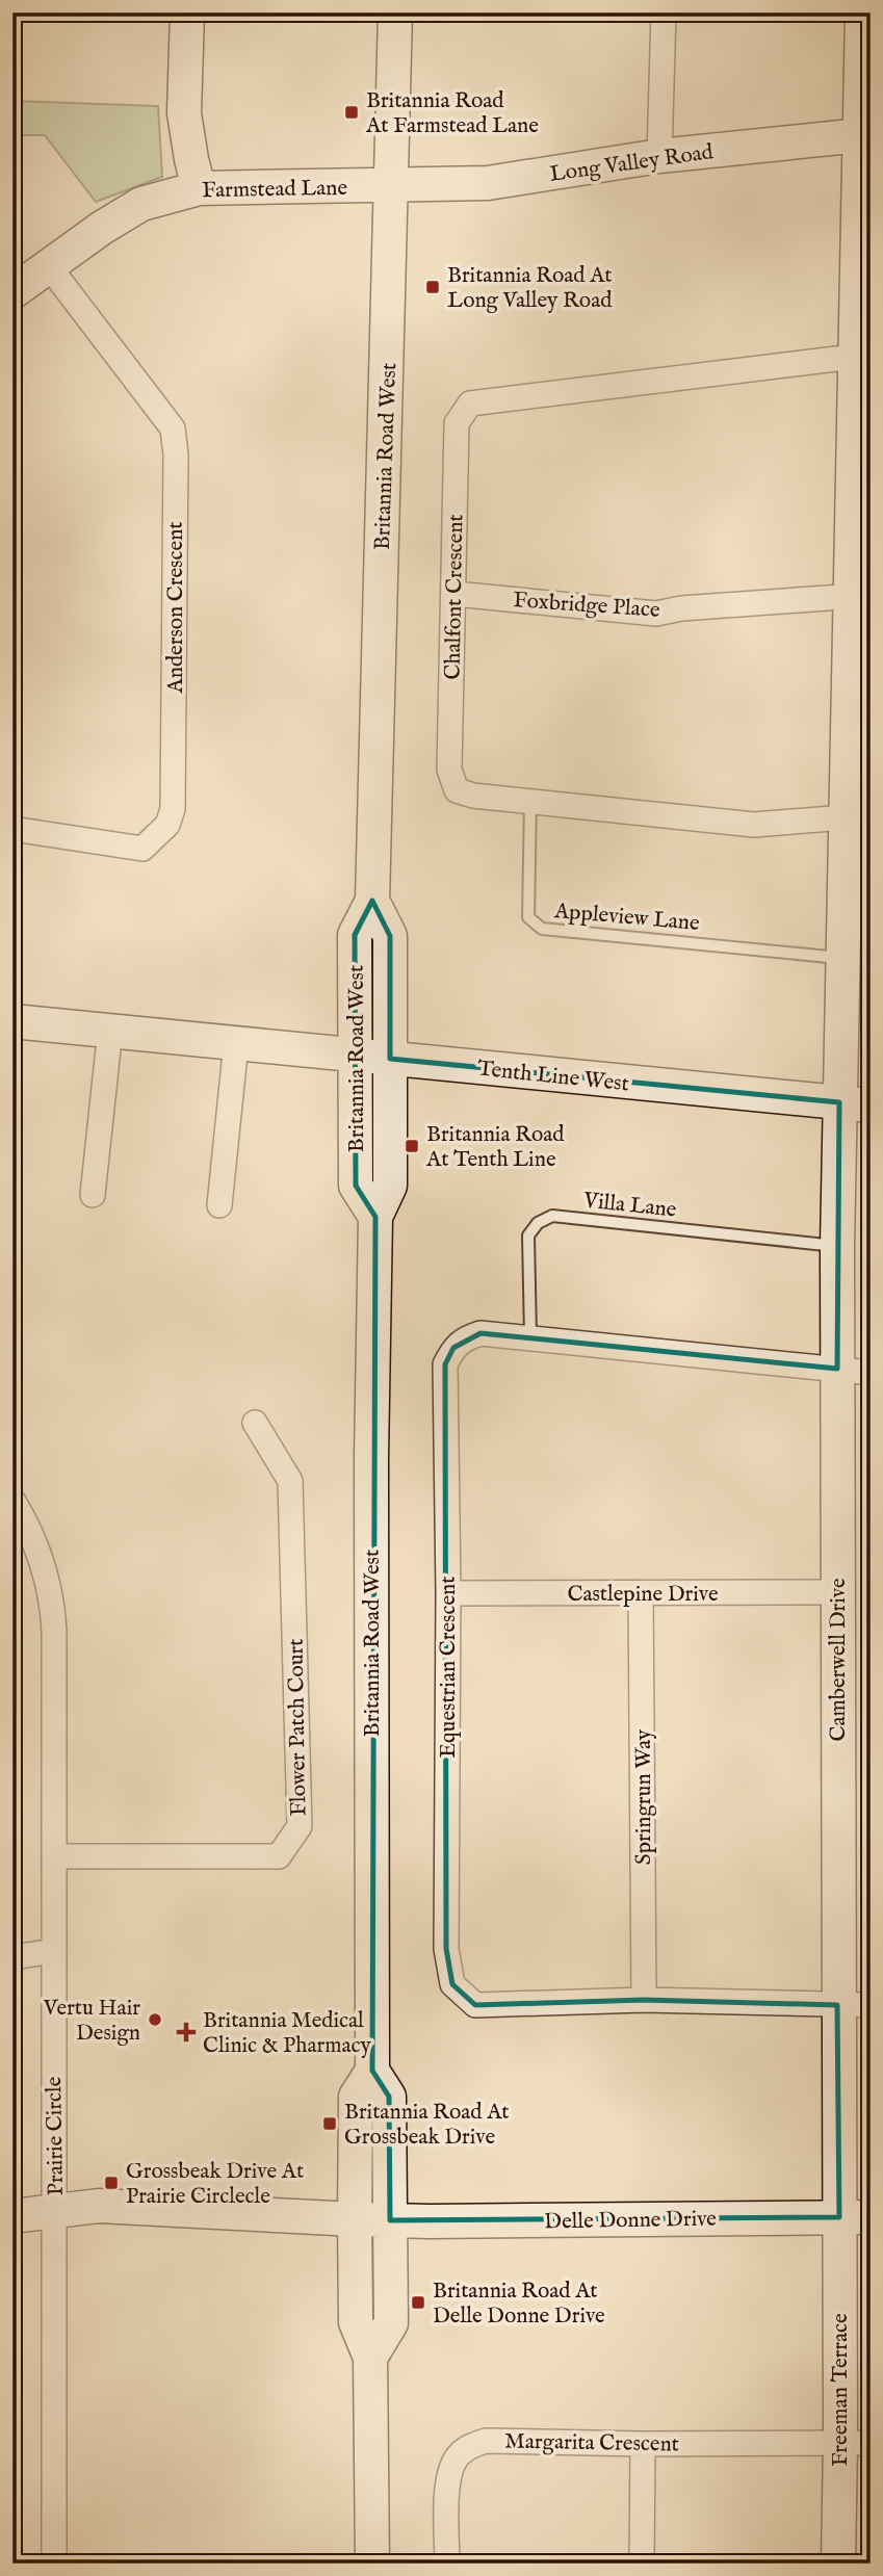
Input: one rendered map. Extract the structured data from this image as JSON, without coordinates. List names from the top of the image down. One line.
{"streets":{"street":["Long Valley Road","Farmstead Lane","Britannia Road West","Chalfont Crescent","Foxbridge Place","Anderson Crescent","Tenth Line West","Castlepine Drive","Camberwell Drive","Equestrian Crescent","Flower Patch Court","Springrun Way","Prairie Circle","Delle Donne Drive","Freeman Terrace","Margarita Crescent"],"lane":["Appleview Lane","Villa Lane"]},"crossings":[["Long Valley Road","Farmstead Lane"],["Long Valley Road","Britannia Road West"],["Long Valley Road","Camberwell Drive"],["Farmstead Lane","Britannia Road West"],["Farmstead Lane","Anderson Crescent"],["Britannia Road West","Tenth Line West"],["Britannia Road West","Delle Donne Drive"],["Chalfont Crescent","Foxbridge Place"],["Chalfont Crescent","Appleview Lane"],["Chalfont Crescent","Camberwell Drive"],["Foxbridge Place","Camberwell Drive"],["Appleview Lane","Camberwell Drive"],["Tenth Line West","Camberwell Drive"],["Villa Lane","Camberwell Drive"],["Villa Lane","Equestrian Crescent"],["Castlepine Drive","Camberwell Drive"],["Castlepine Drive","Equestrian Crescent"],["Castlepine Drive","Springrun Way"],["Camberwell Drive","Equestrian Crescent"],["Camberwell Drive","Delle Donne Drive"],["Camberwell Drive","Freeman Terrace"],["Equestrian Crescent","Springrun Way"],["Flower Patch Court","Prairie Circle"],["Prairie Circle","Delle Donne Drive"],["Delle Donne Drive","Freeman Terrace"],["Freeman Terrace","Margarita Crescent"]],"places":{"transit":["Britannia Road At Farmstead Lane","Britannia Road At Long Valley Road","Britannia Road At Tenth Line","Britannia Road At Grossbeak Drive","Grossbeak Drive At Prairie Circlecle","Britannia Road At Delle Donne Drive"],"other":["Vertu Hair Design"],"health":["Britannia Medical Clinic & Pharmacy"]}}
